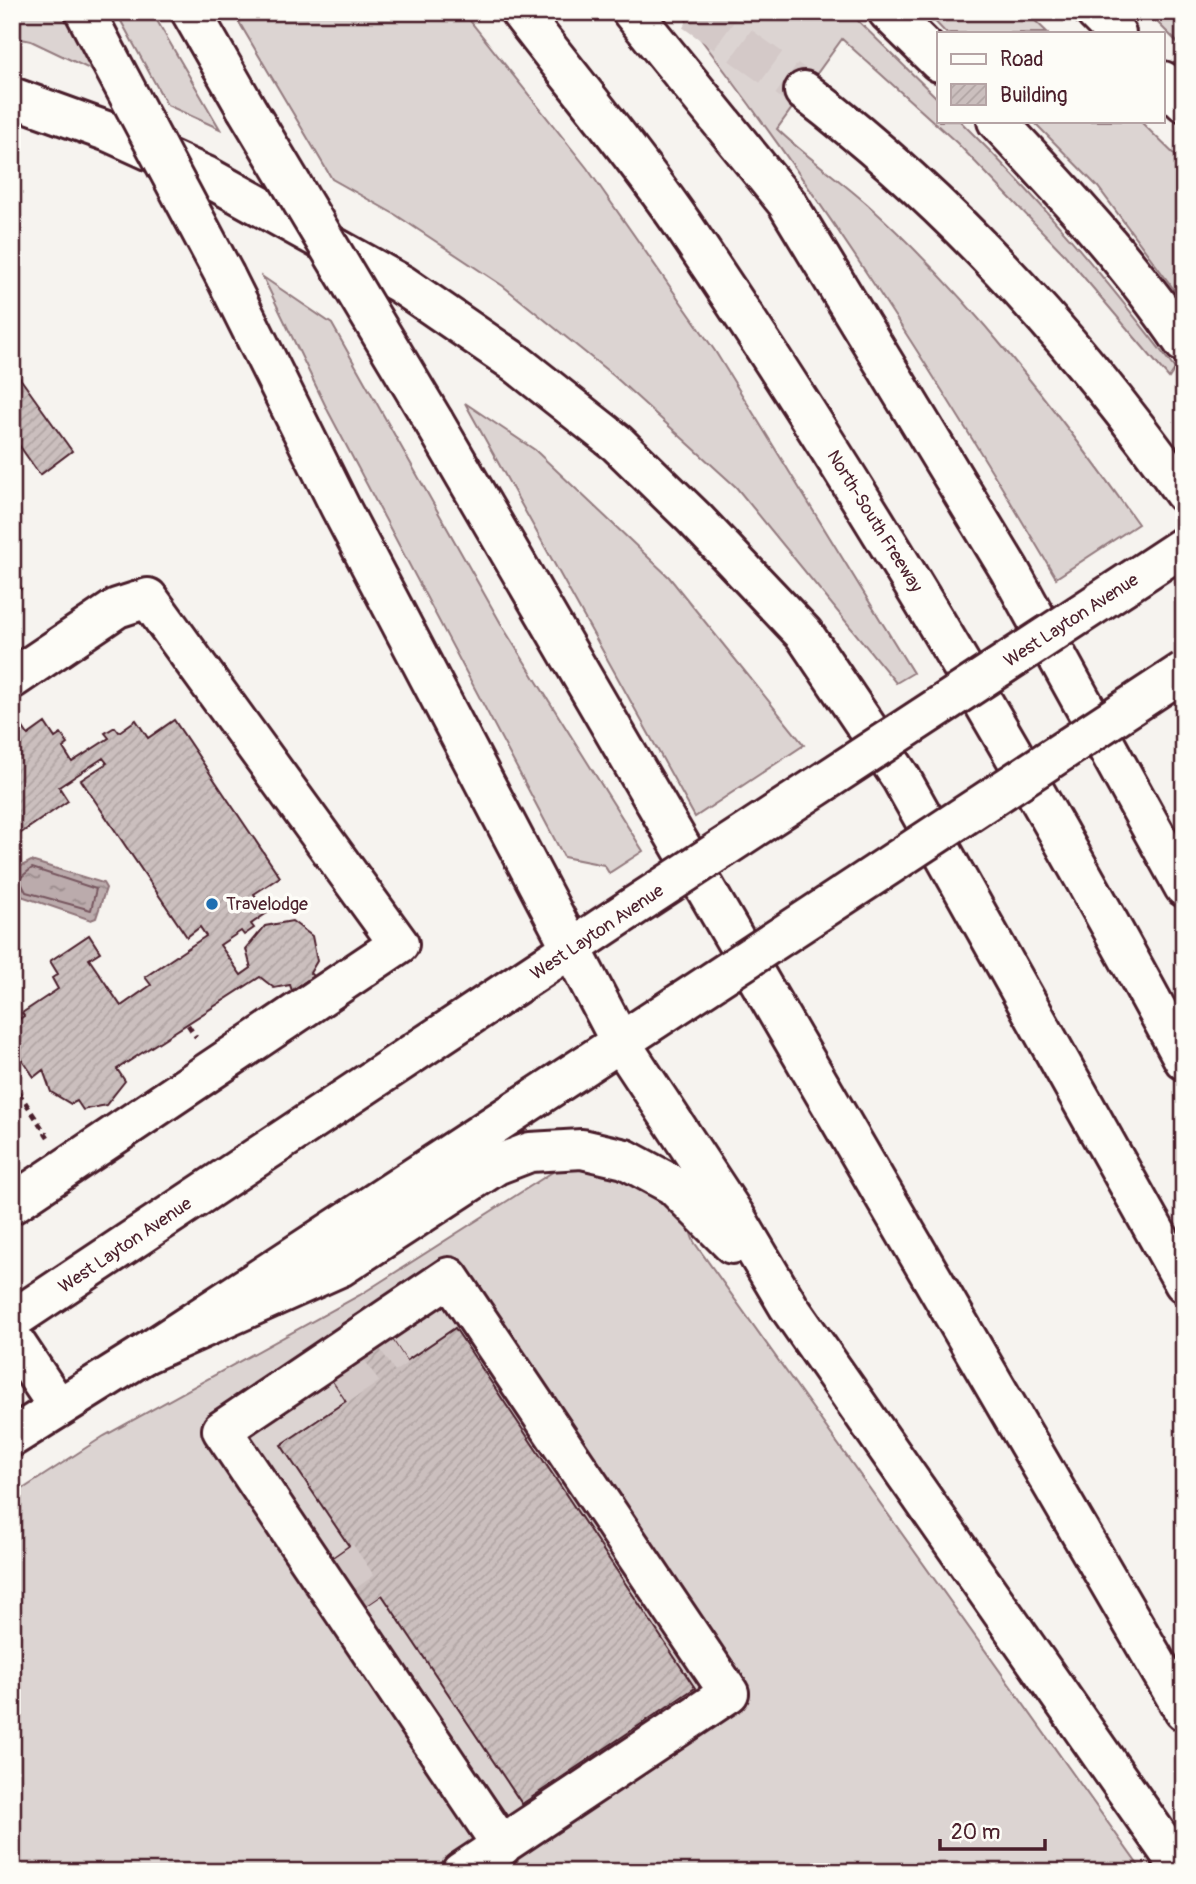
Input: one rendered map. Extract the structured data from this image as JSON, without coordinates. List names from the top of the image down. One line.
{"streets":{"main road":["North-South Freeway","West Layton Avenue"]},"places":["Travelodge"],"legend":["Road","Building"],"scale_bar":"20 m"}
